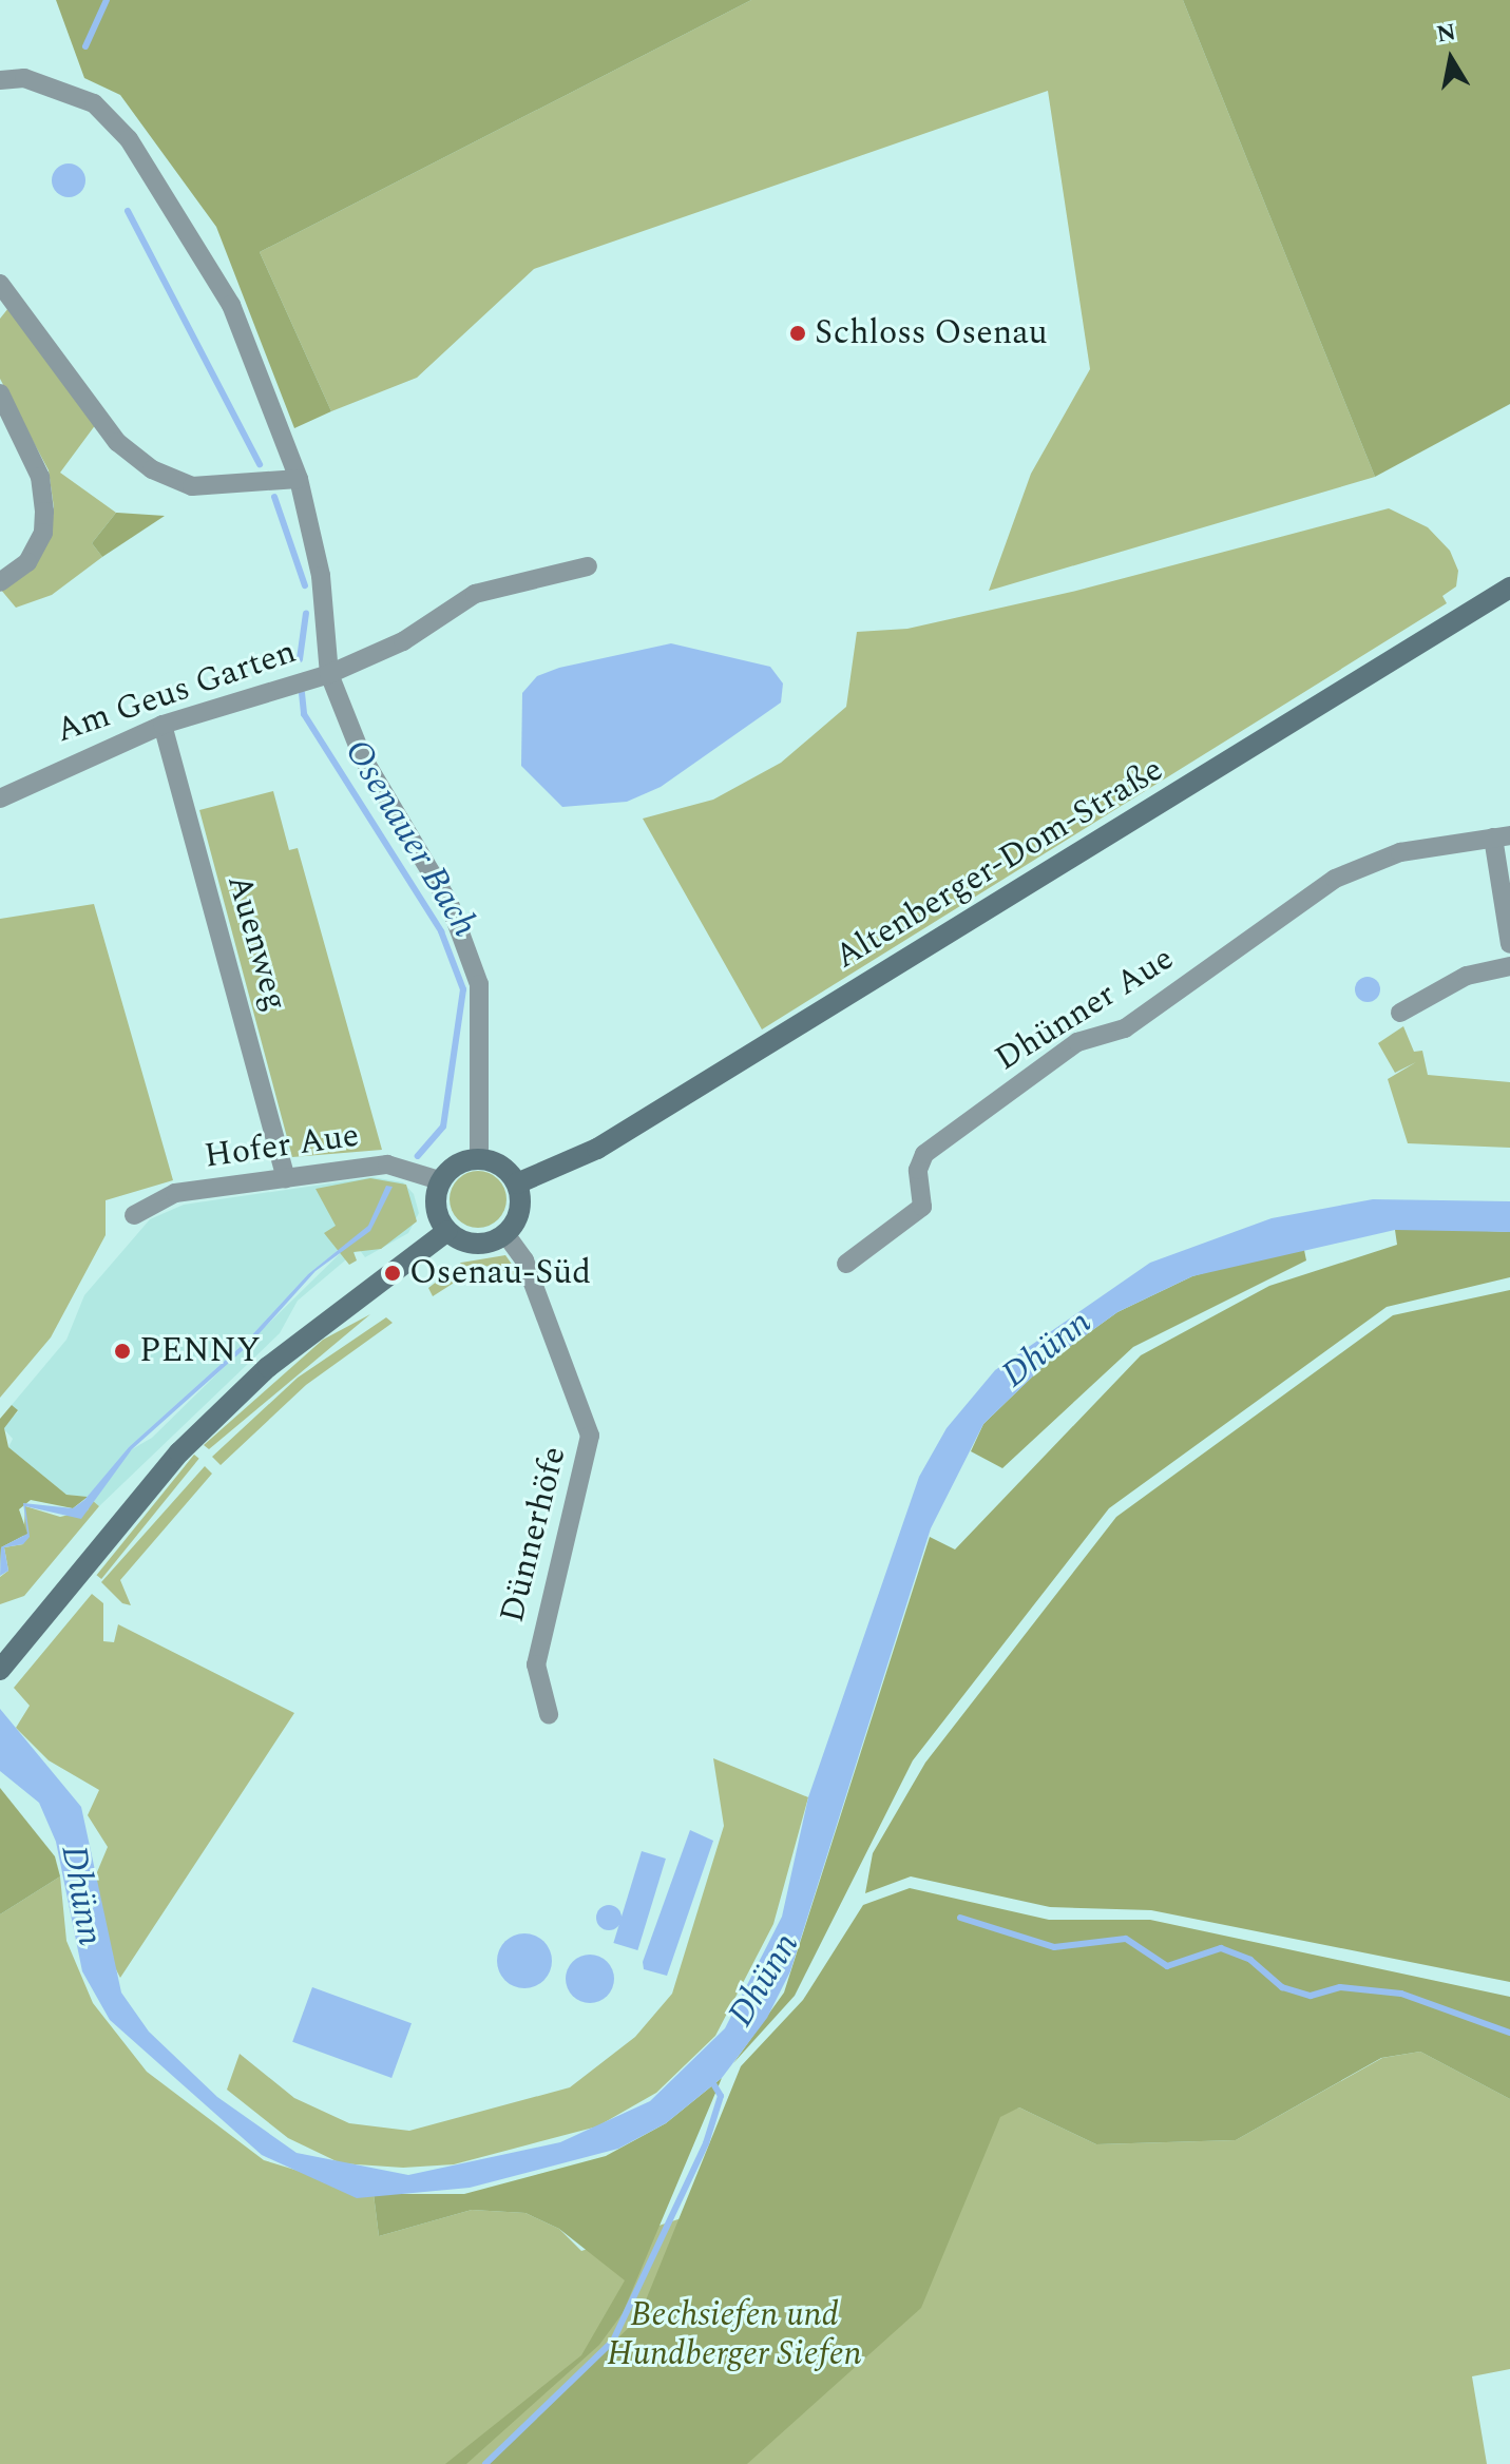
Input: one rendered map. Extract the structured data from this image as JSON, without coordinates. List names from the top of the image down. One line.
{"streets":{"main road":["Altenberger-Dom-Straße"],"street":["Am Geus Garten","Auenweg","Dhünner Aue","Hofer Aue","Dünnerhöfe"]},"crossings":[["Am Geus Garten","Auenweg"],["Altenberger-Dom-Straße","Hofer Aue"],["Altenberger-Dom-Straße","Dünnerhöfe"],["Auenweg","Hofer Aue"],["Hofer Aue","Dünnerhöfe"]],"water":["Osenauer Bach","Dhünn"],"parks":["Bechsiefen und Hundberger Siefen"],"places":["Schloss Osenau","Osenau-Süd","PENNY"],"north":"top"}
